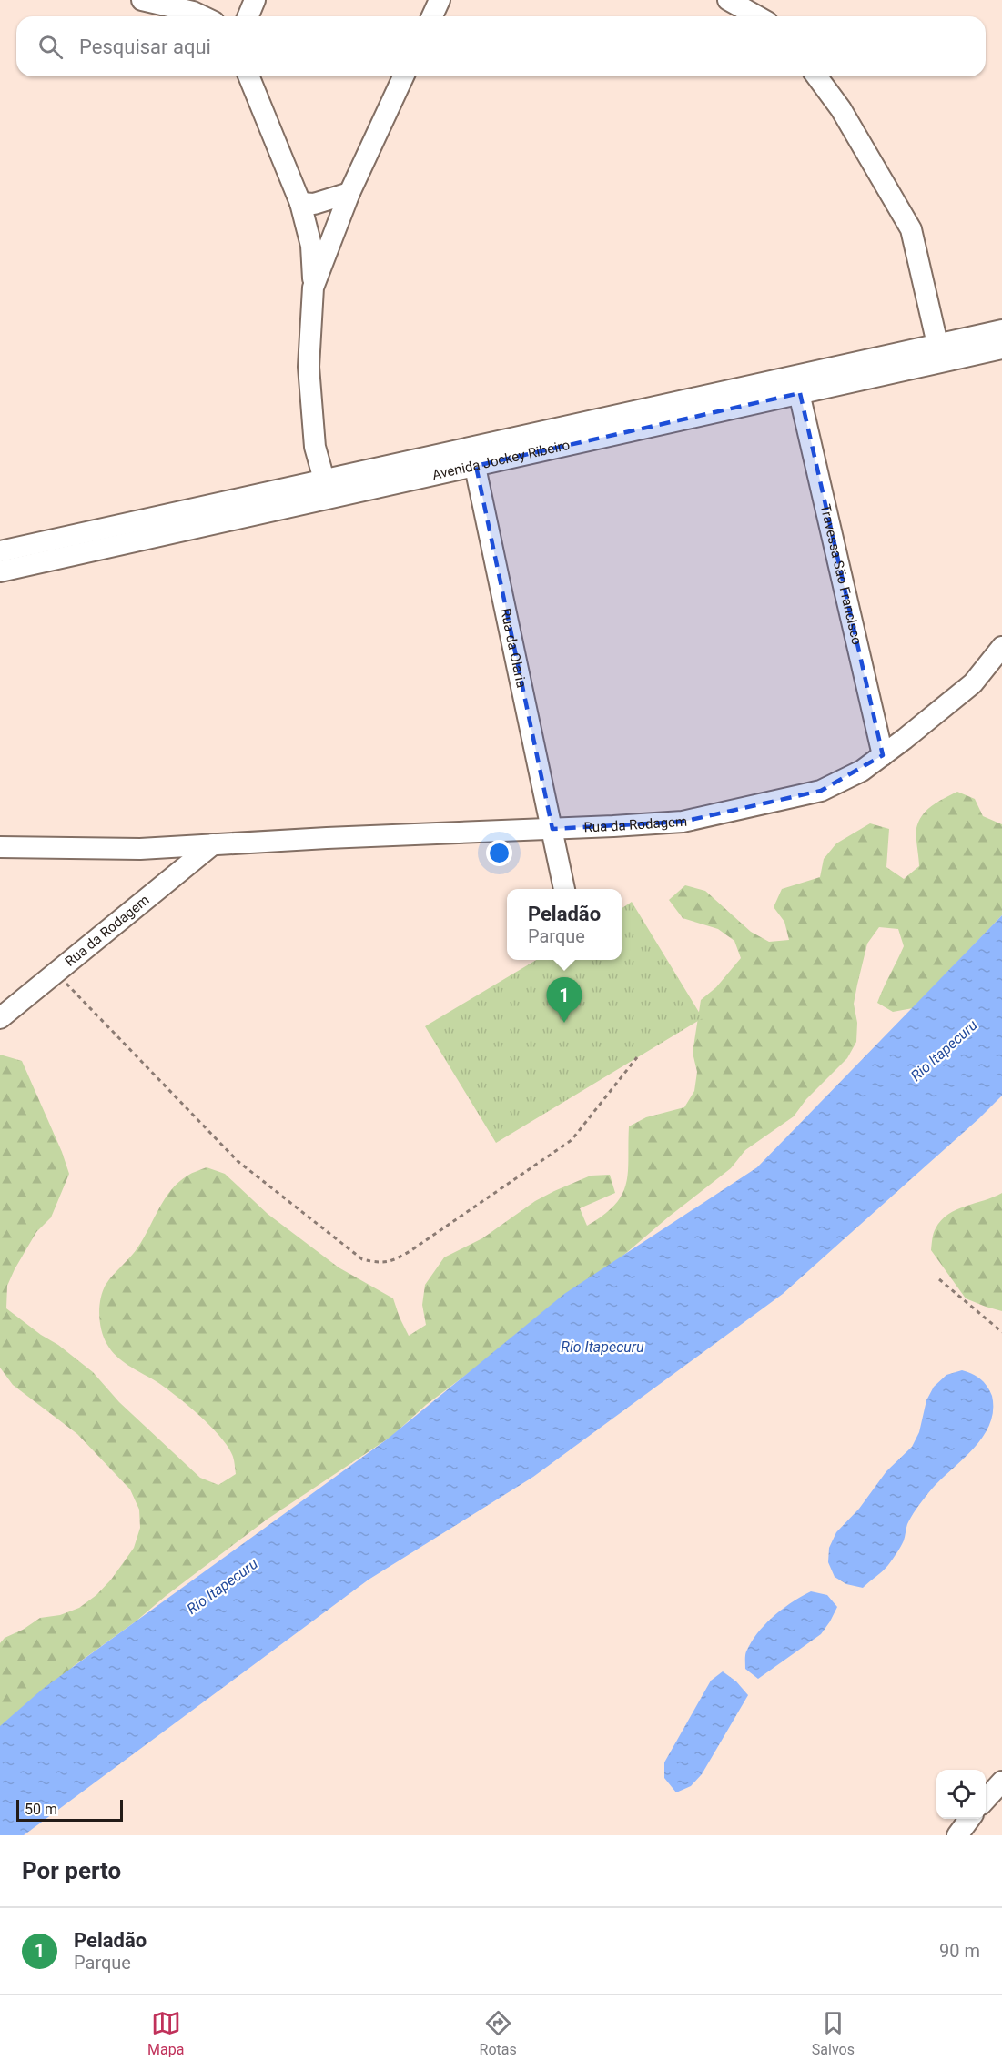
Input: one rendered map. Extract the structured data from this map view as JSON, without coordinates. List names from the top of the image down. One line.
{"streets":{"street":["Avenida Jockey Ribeiro","Travessa São Francisco","Rua da Olaria","Rua da Rodagem"]},"crossings":[["Avenida Jockey Ribeiro","Travessa São Francisco"],["Avenida Jockey Ribeiro","Rua da Olaria"],["Travessa São Francisco","Rua da Rodagem"],["Rua da Olaria","Rua da Rodagem"]],"water":["Rio Itapecuru"],"scale_bar":"50 m","page":{"search":"Pesquisar aqui","popup":["Peladão","Parque"],"pins":"1","scale":"50 m","heading":"Por perto","list":[{"mark":"1","name":"Peladão","note":"Parque","value":"90 m"}],"nav":["Mapa","Rotas","Salvos"]}}
